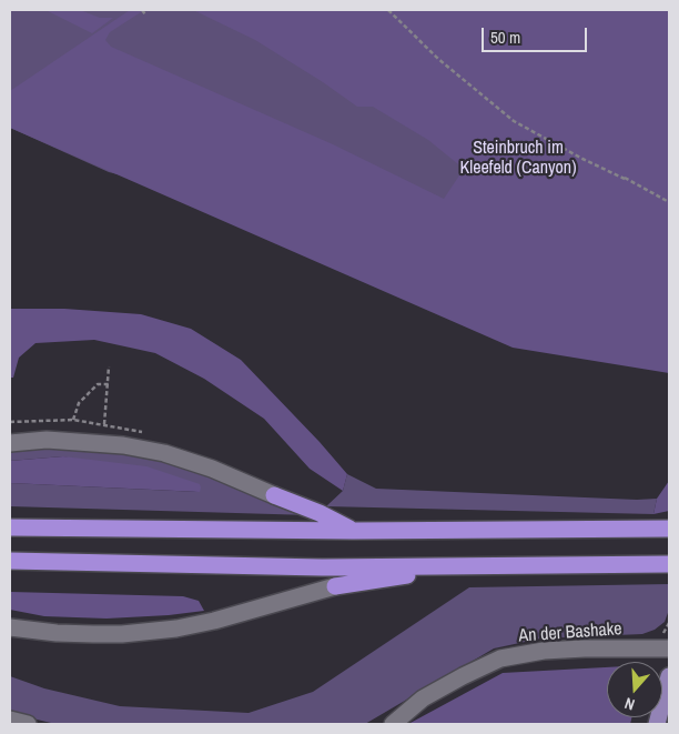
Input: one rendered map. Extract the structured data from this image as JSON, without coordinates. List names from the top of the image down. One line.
{"streets":{"street":["An der Bashake"]},"parks":["Steinbruch im Kleefeld (Canyon)"],"scale_bar":"50 m","north":"bottom"}
